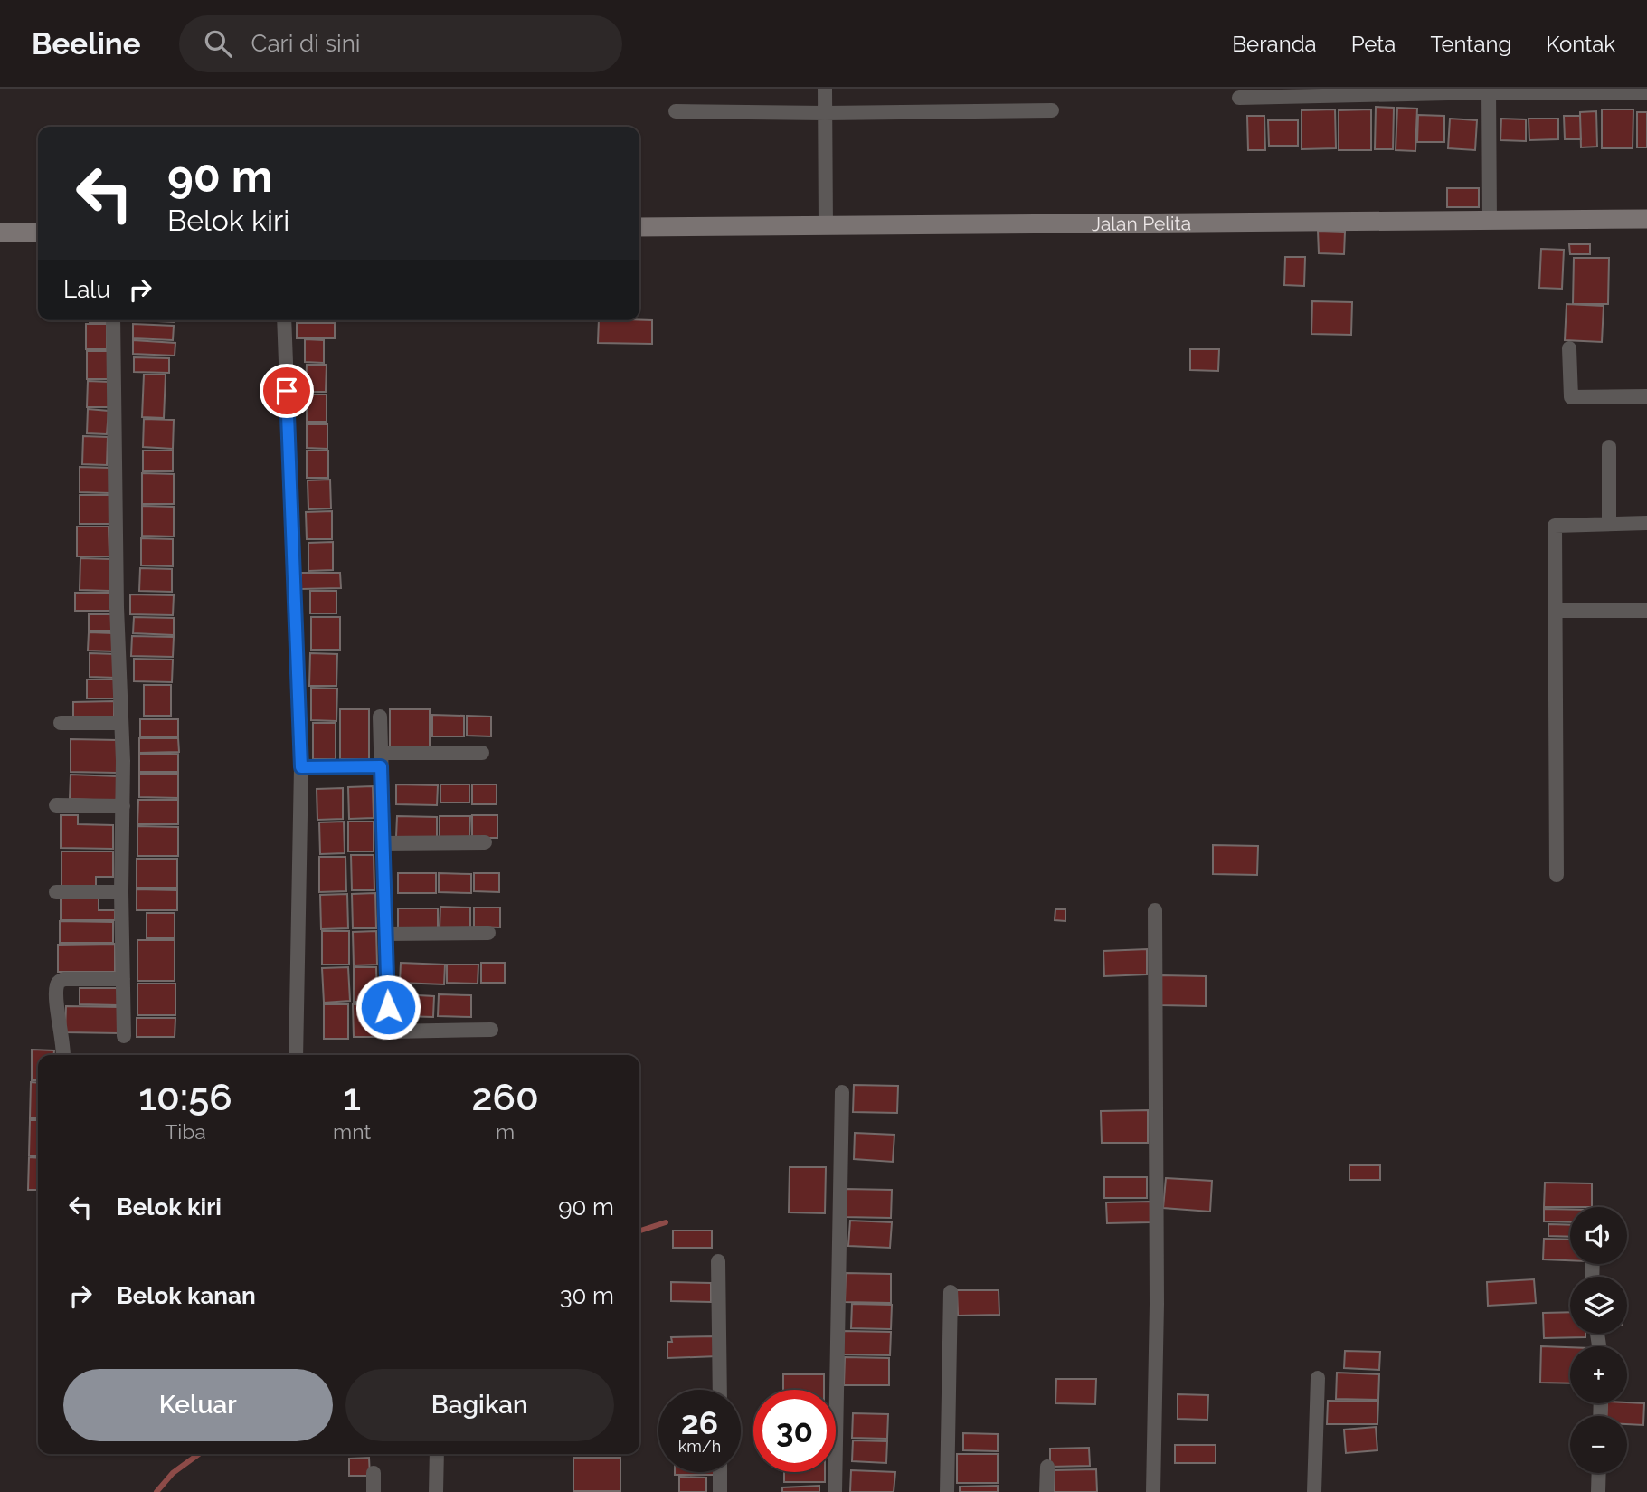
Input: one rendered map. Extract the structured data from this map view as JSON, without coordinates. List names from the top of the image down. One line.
{"streets":{"street":["Jalan Pelita"]},"page":{"header":"Beeline","search":"Cari di sini","nav":["Beranda","Peta","Tentang","Kontak"],"turn":["90 m","Belok kiri"],"then":"Lalu","eta":["10:56","Tiba","1","mnt","260","m"],"list":[{"name":"Belok kiri","value":"90 m"},{"name":"Belok kanan","value":"30 m"}],"map_buttons":["+","−"],"buttons":["Keluar","Bagikan"],"speed":"26 km/h","limit":"30"}}
